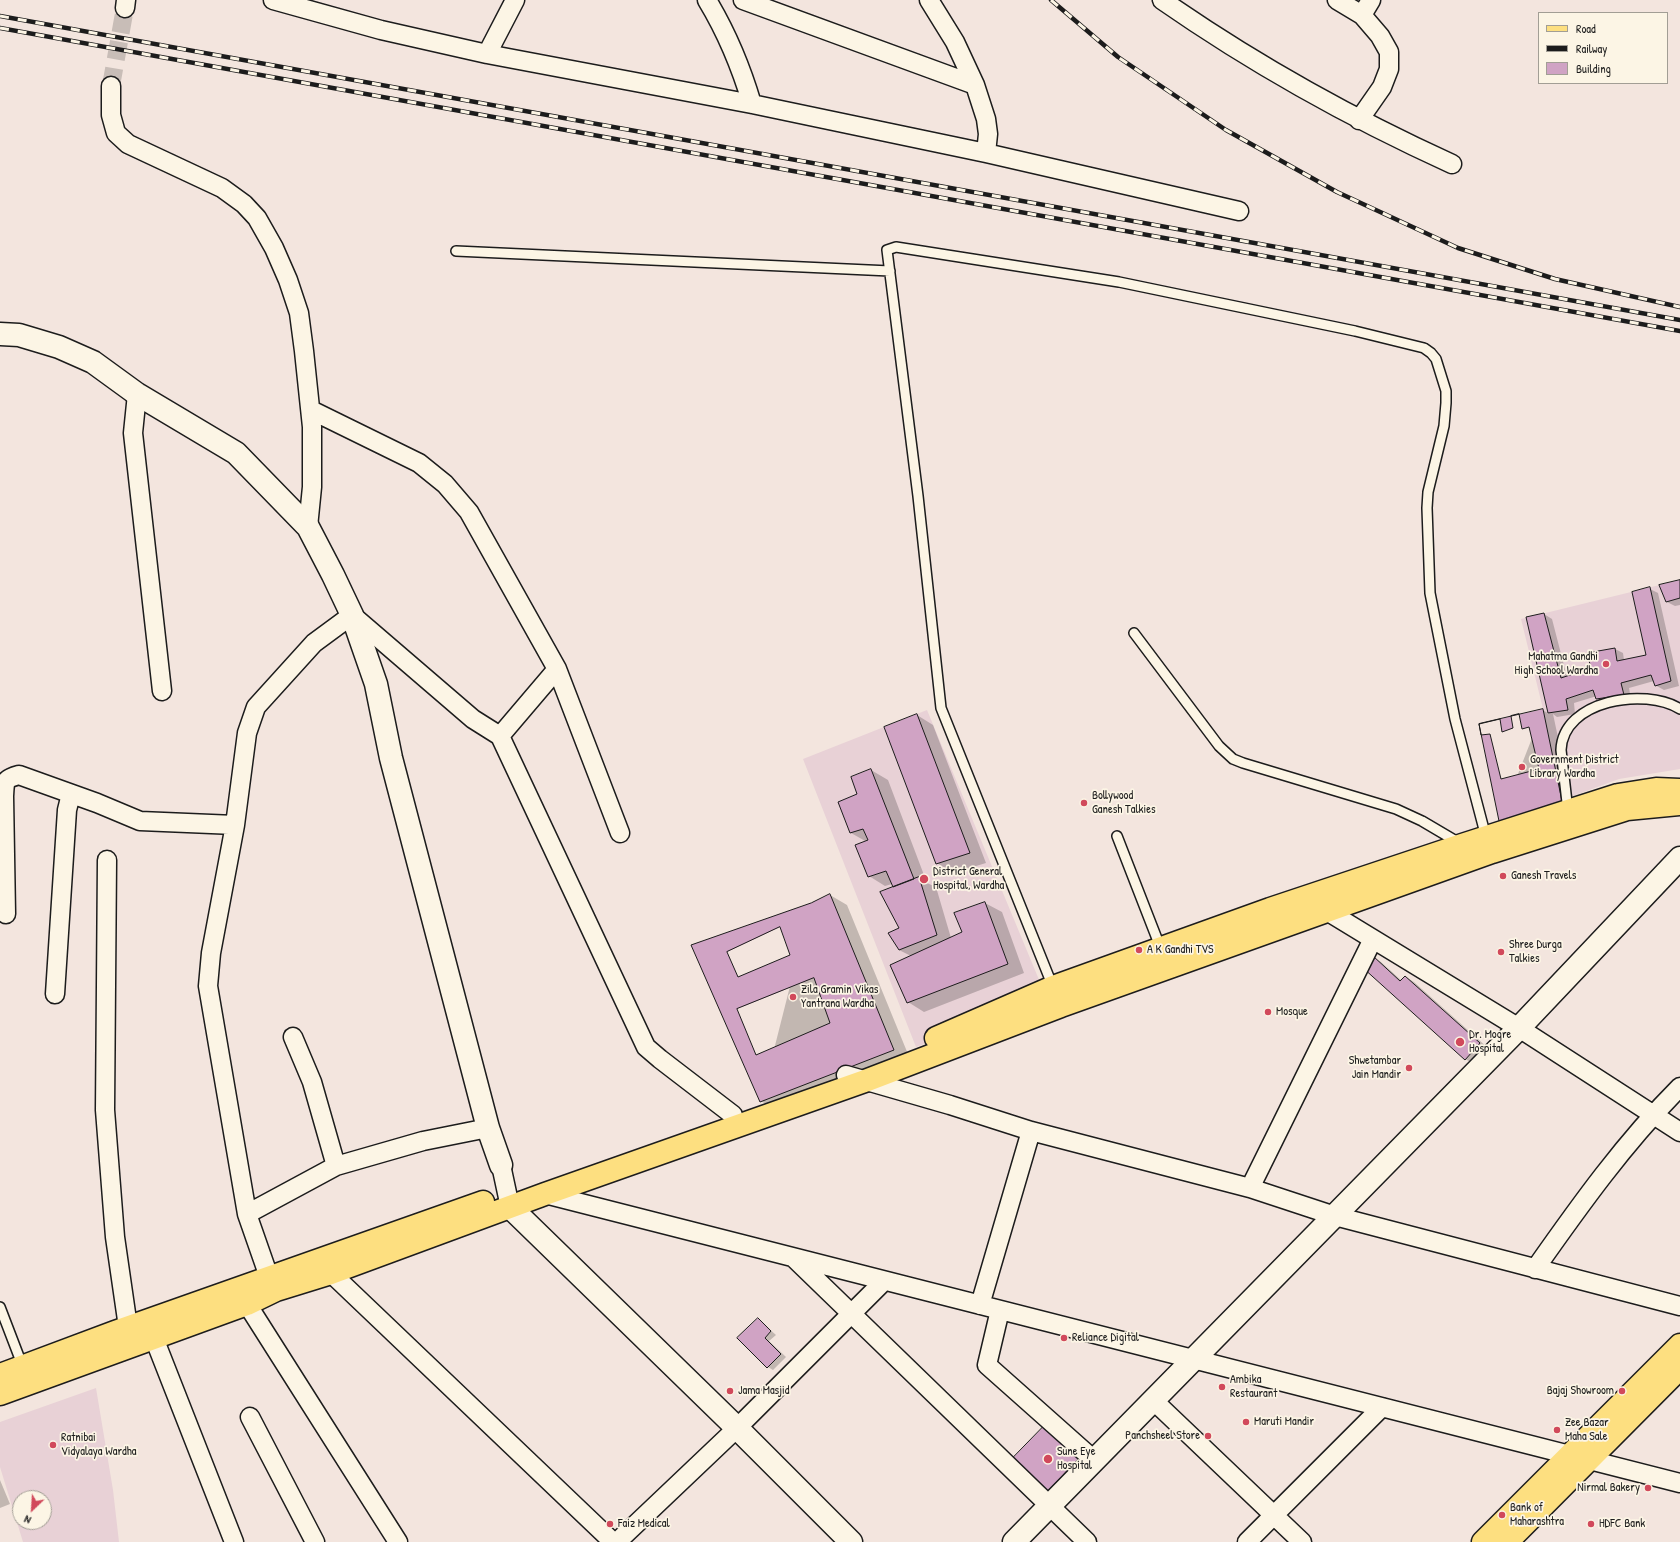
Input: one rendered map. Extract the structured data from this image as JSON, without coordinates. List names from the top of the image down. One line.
{"places":["Mahatma Gandhi High School Wardha","Government District Library Wardha","Bollywood Ganesh Talkies","Ganesh Travels","District General Hospital, Wardha","A K Gandhi TVS","Shree Durga Talkies","Zila Gramin Vikas Yantrana Wardha","Mosque","Dr. Mogre Hospital","Shwetambar Jain Mandir","Reliance Digital","Ambika Restaurant","Jama Masjid","Bajaj Showroom","Maruti Mandir","Zee Bazar Maha Sale","Panchsheel Store","Ratnibai Vidyalaya Wardha","Sune Eye Hospital","Nirmal Bakery","Bank of Maharashtra","Faiz Medical","HDFC Bank"],"legend":["Road","Railway","Building"],"north":"bottom left"}
